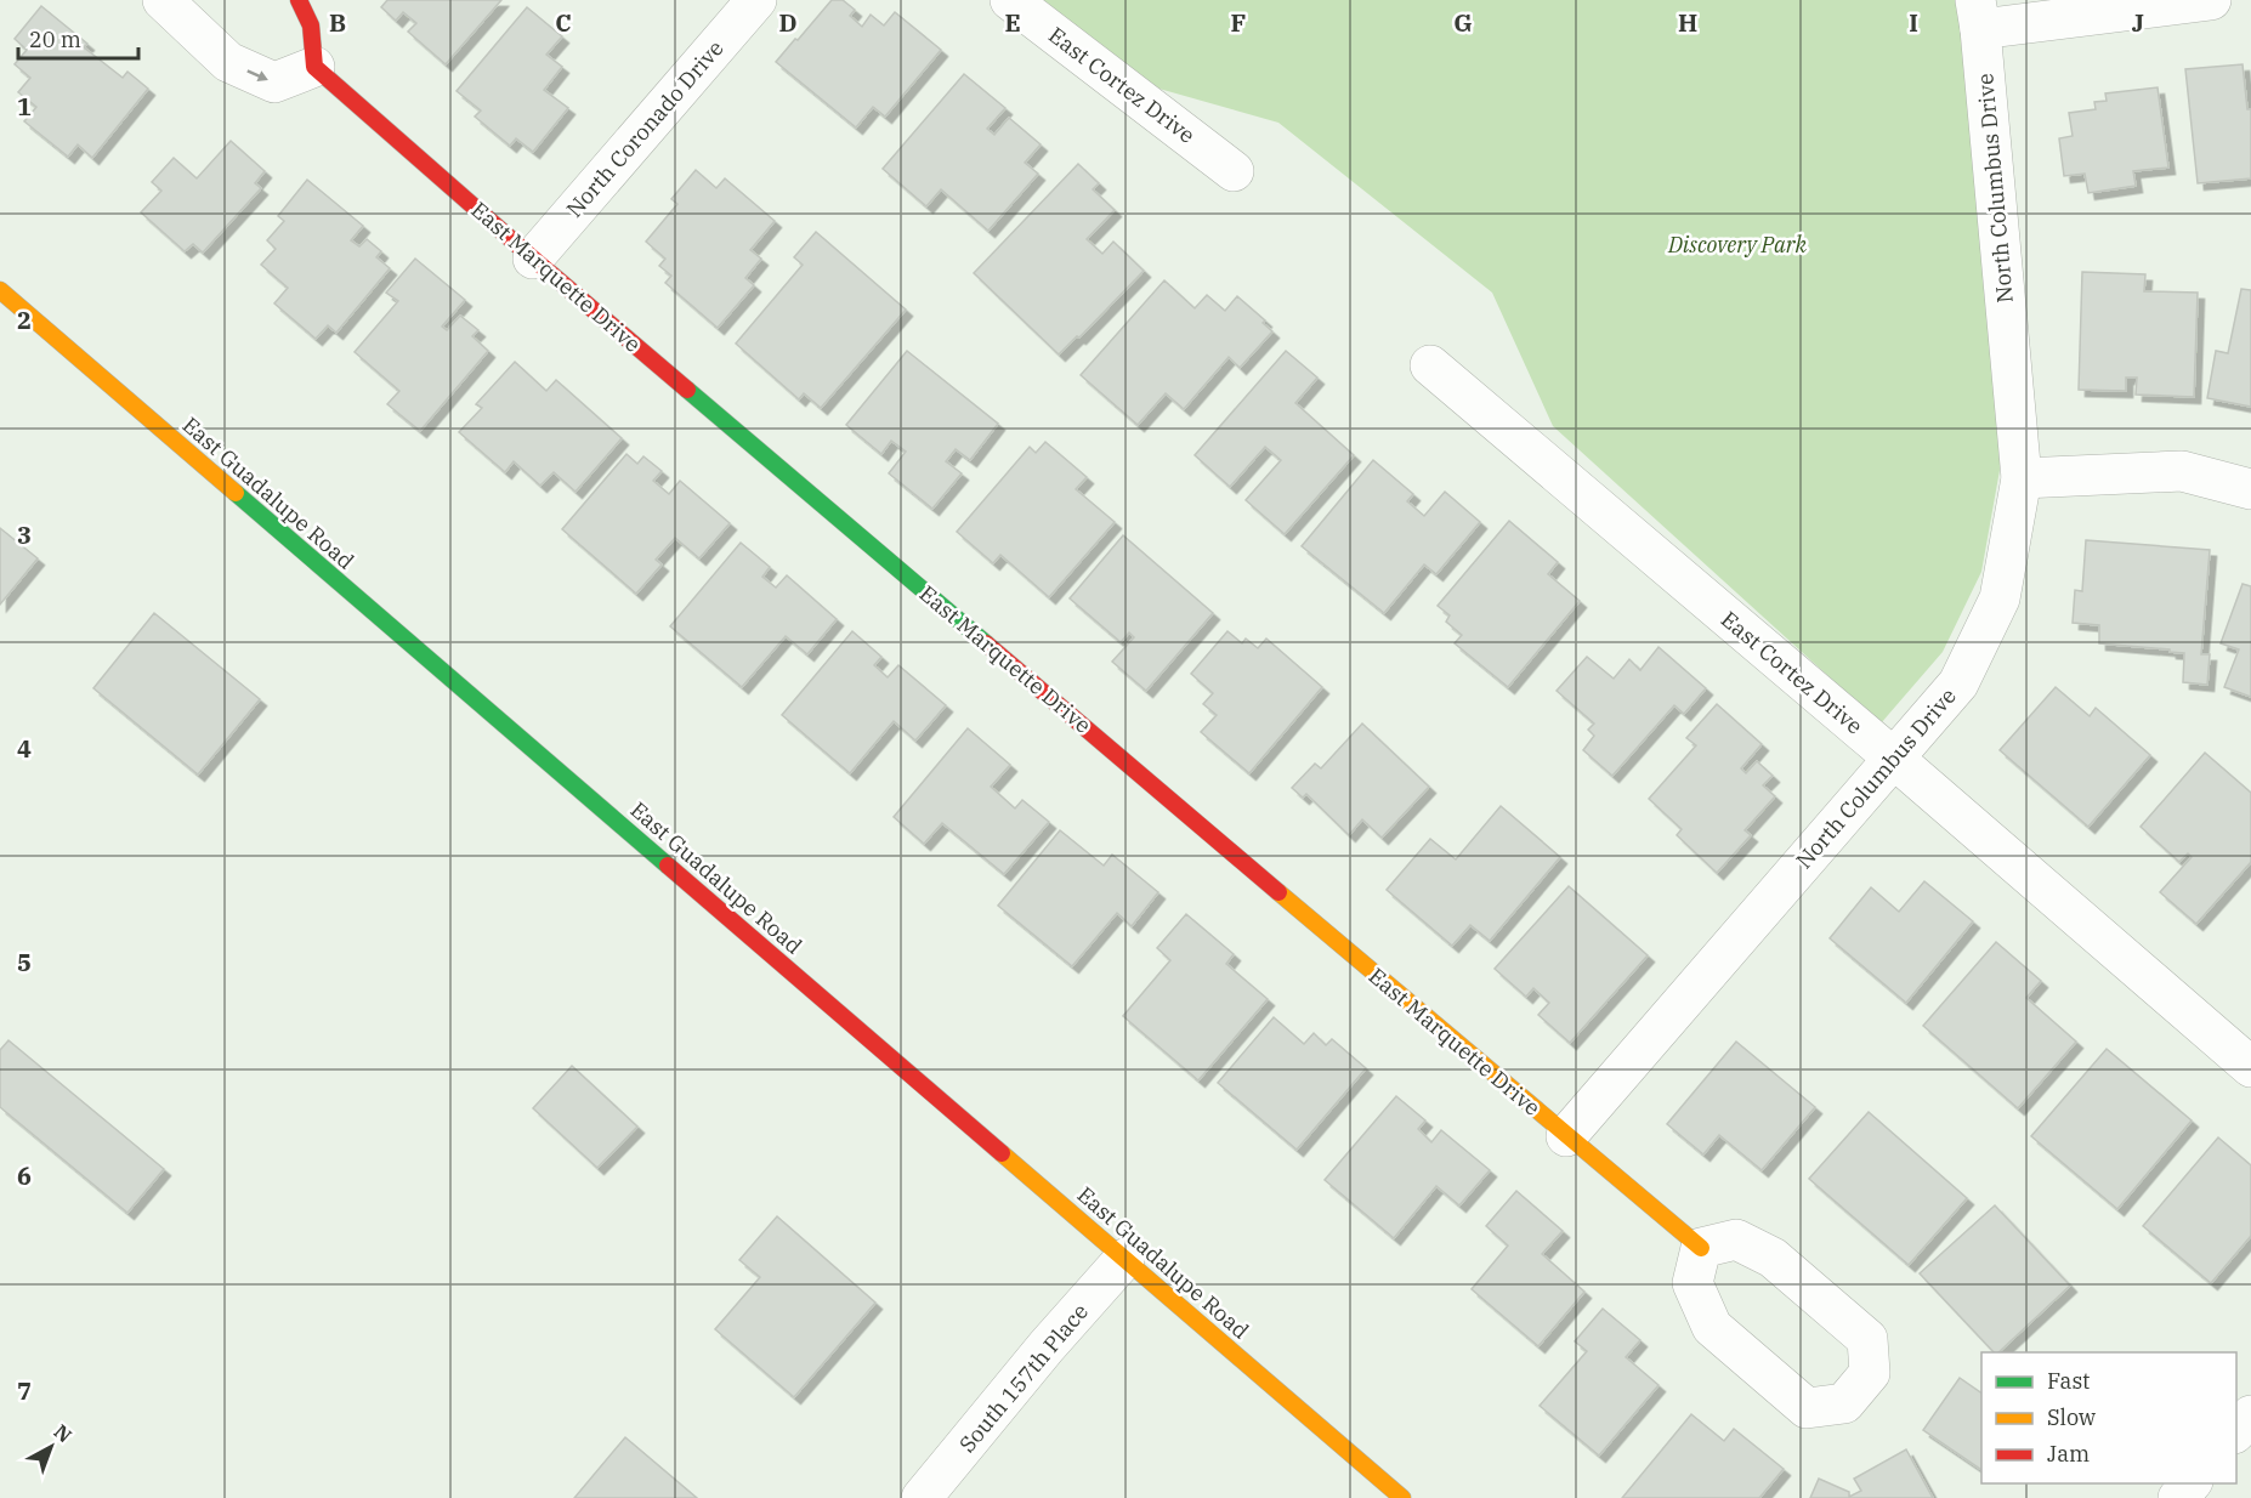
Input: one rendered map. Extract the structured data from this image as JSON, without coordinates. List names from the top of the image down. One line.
{"streets":{"street":["East Cortez Drive","North Coronado Drive","North Columbus Drive","East Marquette Drive","East Guadalupe Road","South 157th Place"]},"crossings":[["East Cortez Drive","North Columbus Drive"],["North Coronado Drive","East Marquette Drive"],["North Columbus Drive","East Marquette Drive"],["East Guadalupe Road","South 157th Place"]],"parks":["Discovery Park"],"legend":["Fast","Slow","Jam"],"scale_bar":"20 m","north":"top right","grid":{"columns":["B","C","D","E","F","G","H","I","J"],"rows":["1","2","3","4","5","6","7"]}}
